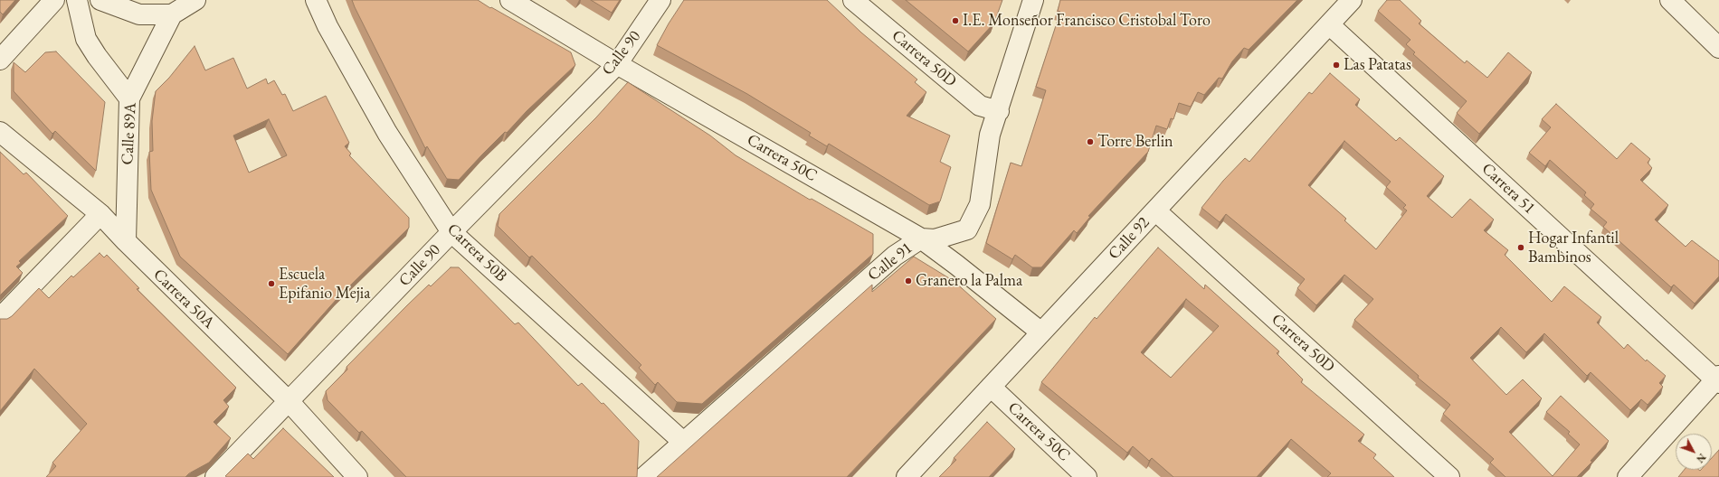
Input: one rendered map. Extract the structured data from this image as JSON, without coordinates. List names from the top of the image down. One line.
{"streets":{"street":["Calle 90","Carrera 50D","Calle 89A","Carrera 50C","Carrera 51","Calle 92","Carrera 50B","Calle 91","Carrera 50A"]},"crossings":[["Calle 90","Carrera 50C"],["Calle 90","Carrera 50B"],["Calle 90","Carrera 50A"],["Carrera 50D","Calle 92"],["Carrera 50D","Calle 91"],["Calle 89A","Carrera 50A"],["Carrera 50C","Calle 92"],["Carrera 50C","Calle 91"],["Carrera 51","Calle 92"],["Carrera 50B","Calle 91"]],"places":["I.E. Monseñor Francisco Cristobal Toro","Las Patatas","Torre Berlin","Hogar Infantil Bambinos","Granero la Palma","Escuela Epifanio Mejia"],"north":"bottom right"}
